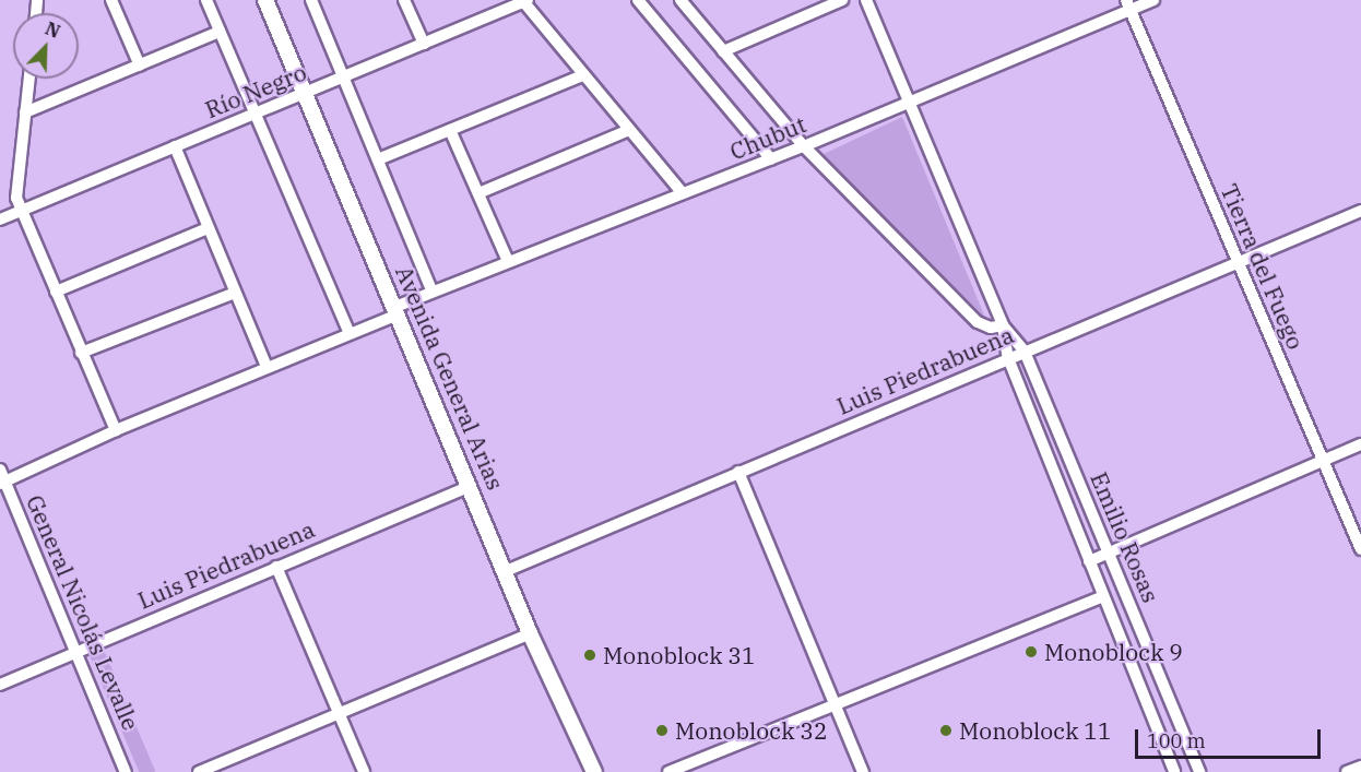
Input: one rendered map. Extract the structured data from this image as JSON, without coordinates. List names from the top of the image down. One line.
{"streets":{"main road":["Avenida General Arias"],"street":["Río Negro","Chubut","Tierra del Fuego","Luis Piedrabuena","Emilio Rosas","General Nicolás Levalle"]},"crossings":[["Río Negro","Avenida General Arias"],["Chubut","Tierra del Fuego"],["Chubut","Avenida General Arias"],["Chubut","Emilio Rosas"],["Chubut","General Nicolás Levalle"],["Tierra del Fuego","Luis Piedrabuena"],["Luis Piedrabuena","Avenida General Arias"],["Luis Piedrabuena","Emilio Rosas"],["Luis Piedrabuena","General Nicolás Levalle"]],"places":["Monoblock 9","Monoblock 31","Monoblock 32","Monoblock 11"],"scale_bar":"100 m","north":"top right"}
